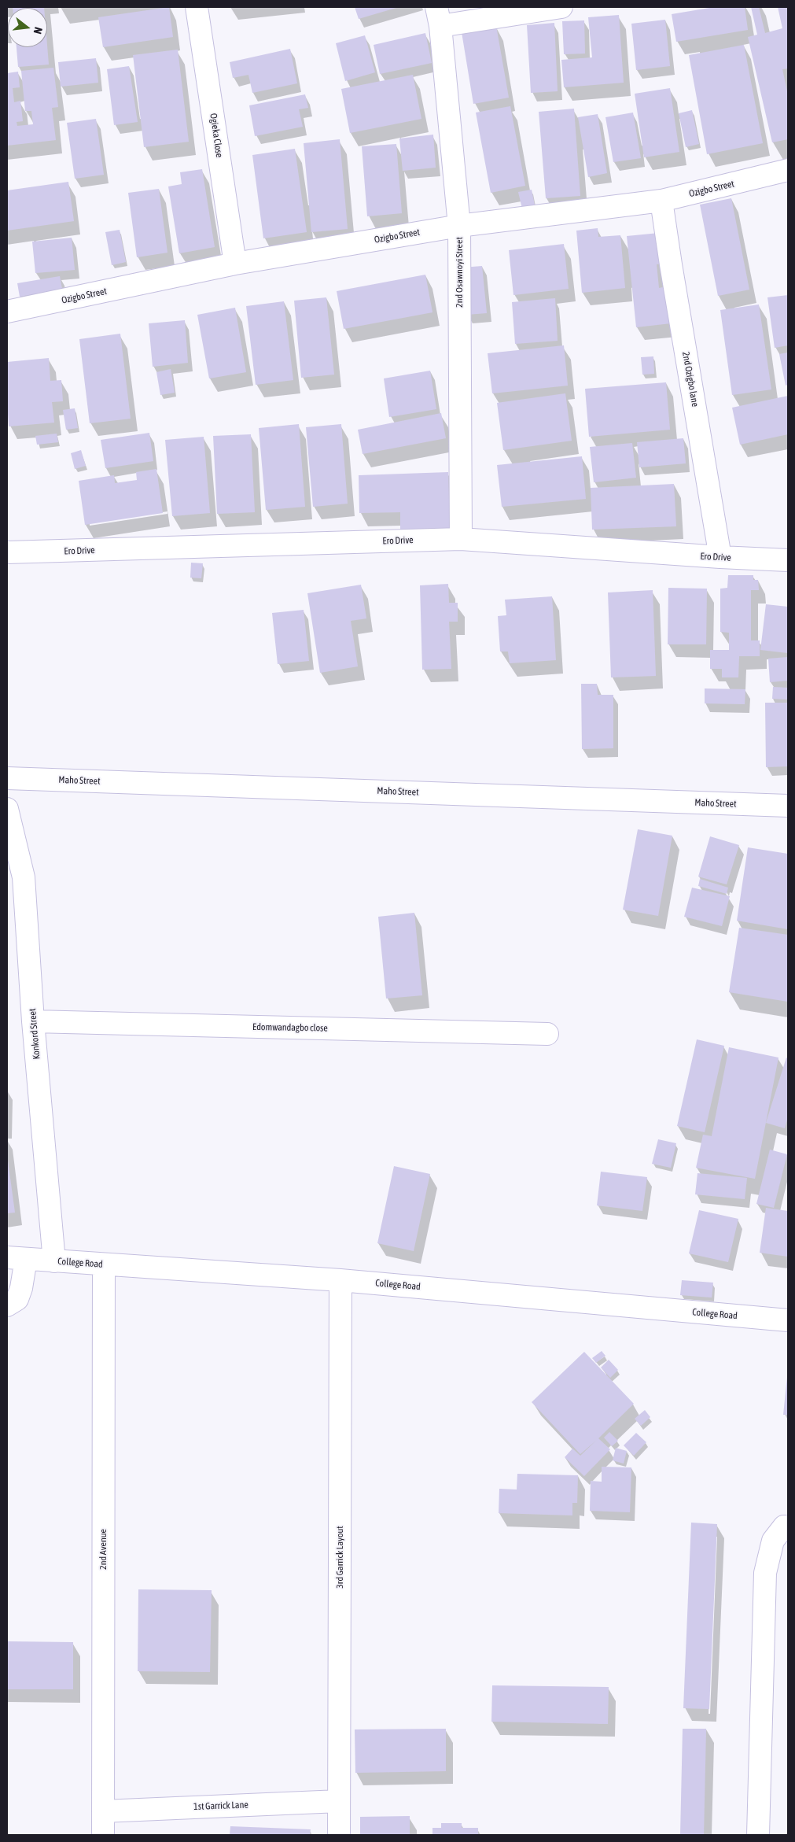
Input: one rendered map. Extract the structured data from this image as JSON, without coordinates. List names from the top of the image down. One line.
{"streets":{"street":["Ogieka Close","Ozigbo Street","2nd Osawnoyi Street","2nd Ozigbo lane","Ero Drive","Maho Street","Edomwandagbo close","Konkord Street","College Road","2nd Avenue","3rd Garrick Layout","1st Garrick Lane"]},"crossings":[["Ogieka Close","Ozigbo Street"],["Ozigbo Street","2nd Osawnoyi Street"],["Ozigbo Street","2nd Ozigbo lane"],["2nd Osawnoyi Street","Ero Drive"],["2nd Ozigbo lane","Ero Drive"],["Edomwandagbo close","Konkord Street"],["Konkord Street","College Road"],["College Road","2nd Avenue"],["College Road","3rd Garrick Layout"],["2nd Avenue","1st Garrick Lane"],["3rd Garrick Layout","1st Garrick Lane"]],"north":"right"}
